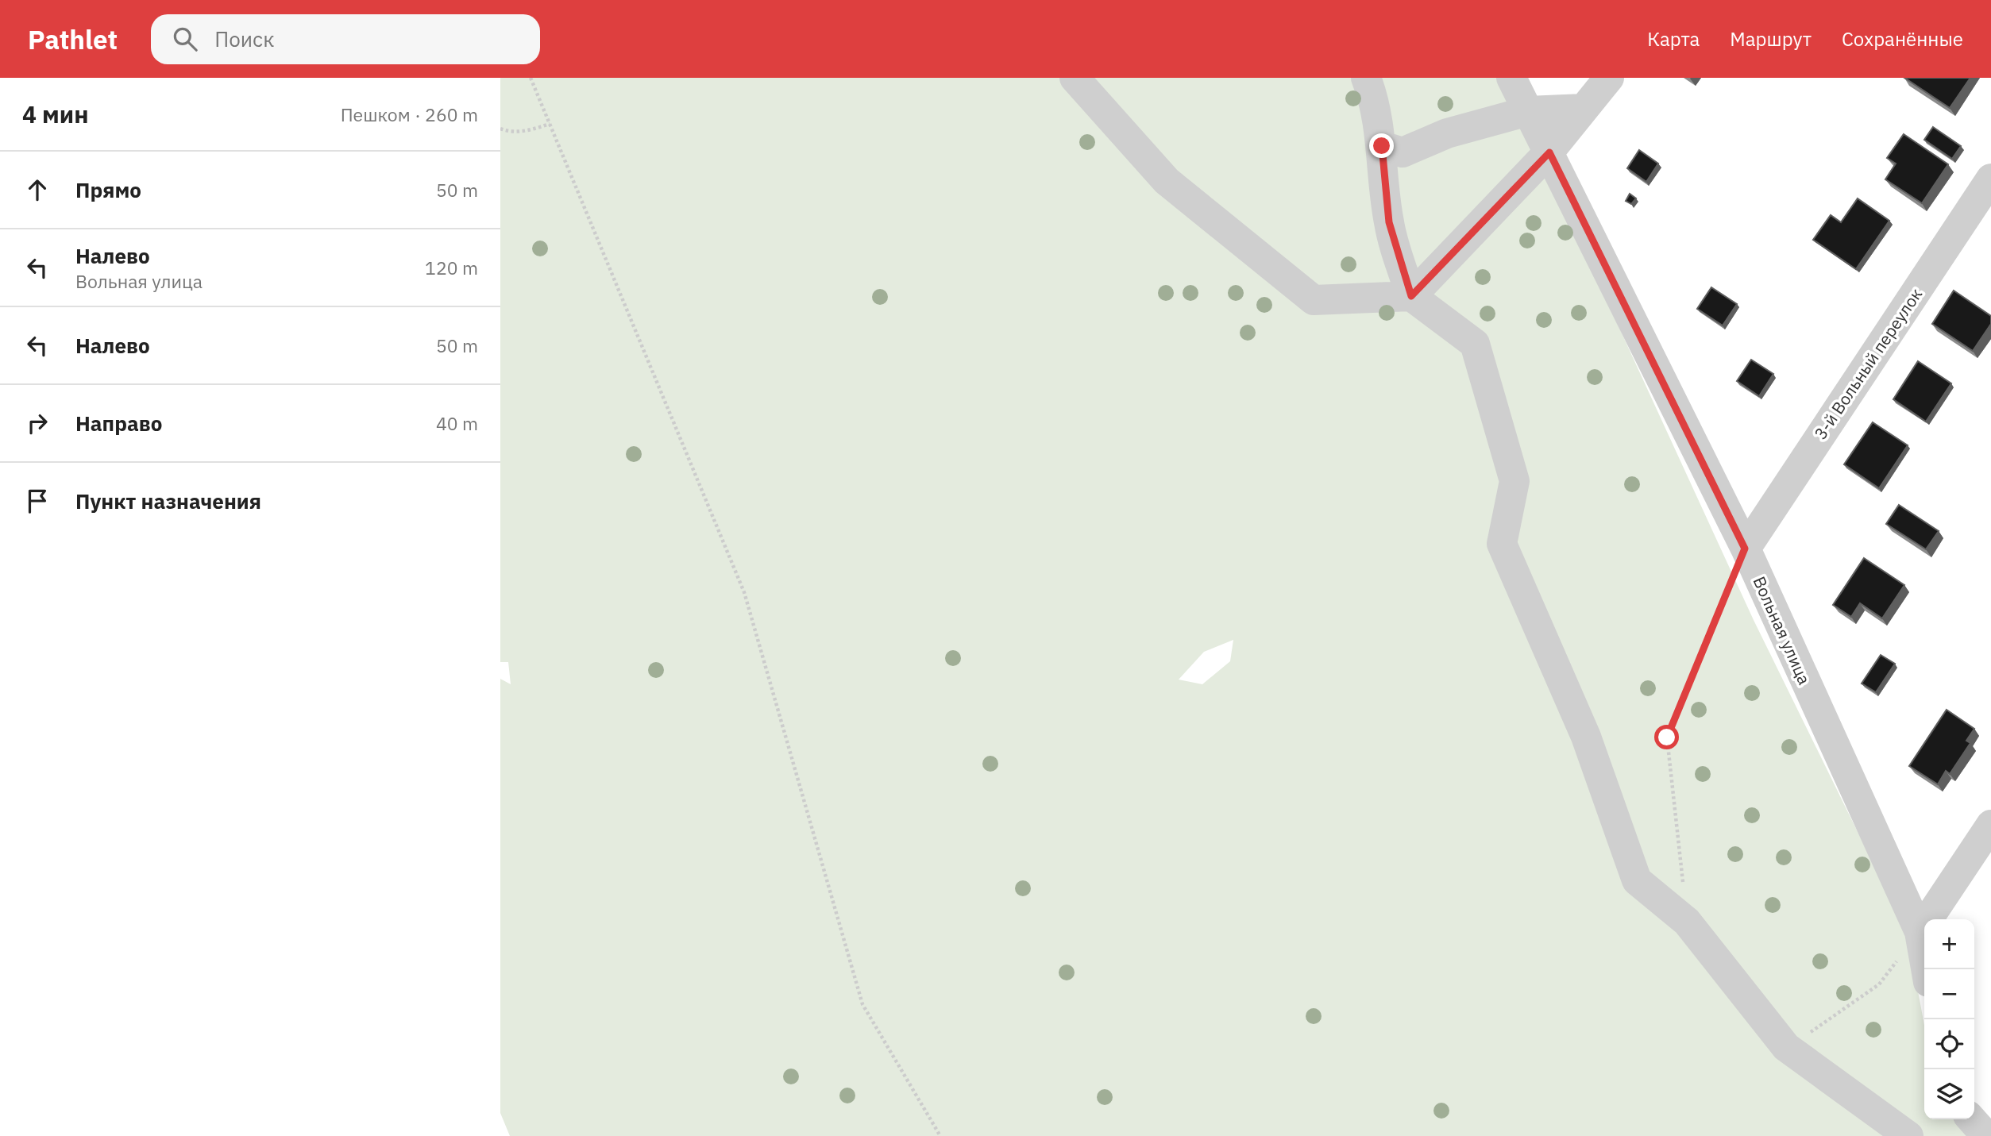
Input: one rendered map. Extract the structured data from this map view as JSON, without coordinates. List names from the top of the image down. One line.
{"streets":{"street":["3-й Вольный переулок","Вольная улица"]},"crossings":[["3-й Вольный переулок","Вольная улица"]],"page":{"header":"Pathlet","search":"Поиск","nav":["Карта","Маршрут","Сохранённые"],"heading":["4 мин","Пешком · 260 m"],"list":[["Прямо","50 m"],["Налево","Вольная улица","120 m"],["Налево","50 m"],["Направо","40 m"],"Пункт назначения"],"map_buttons":["+","−"]}}
